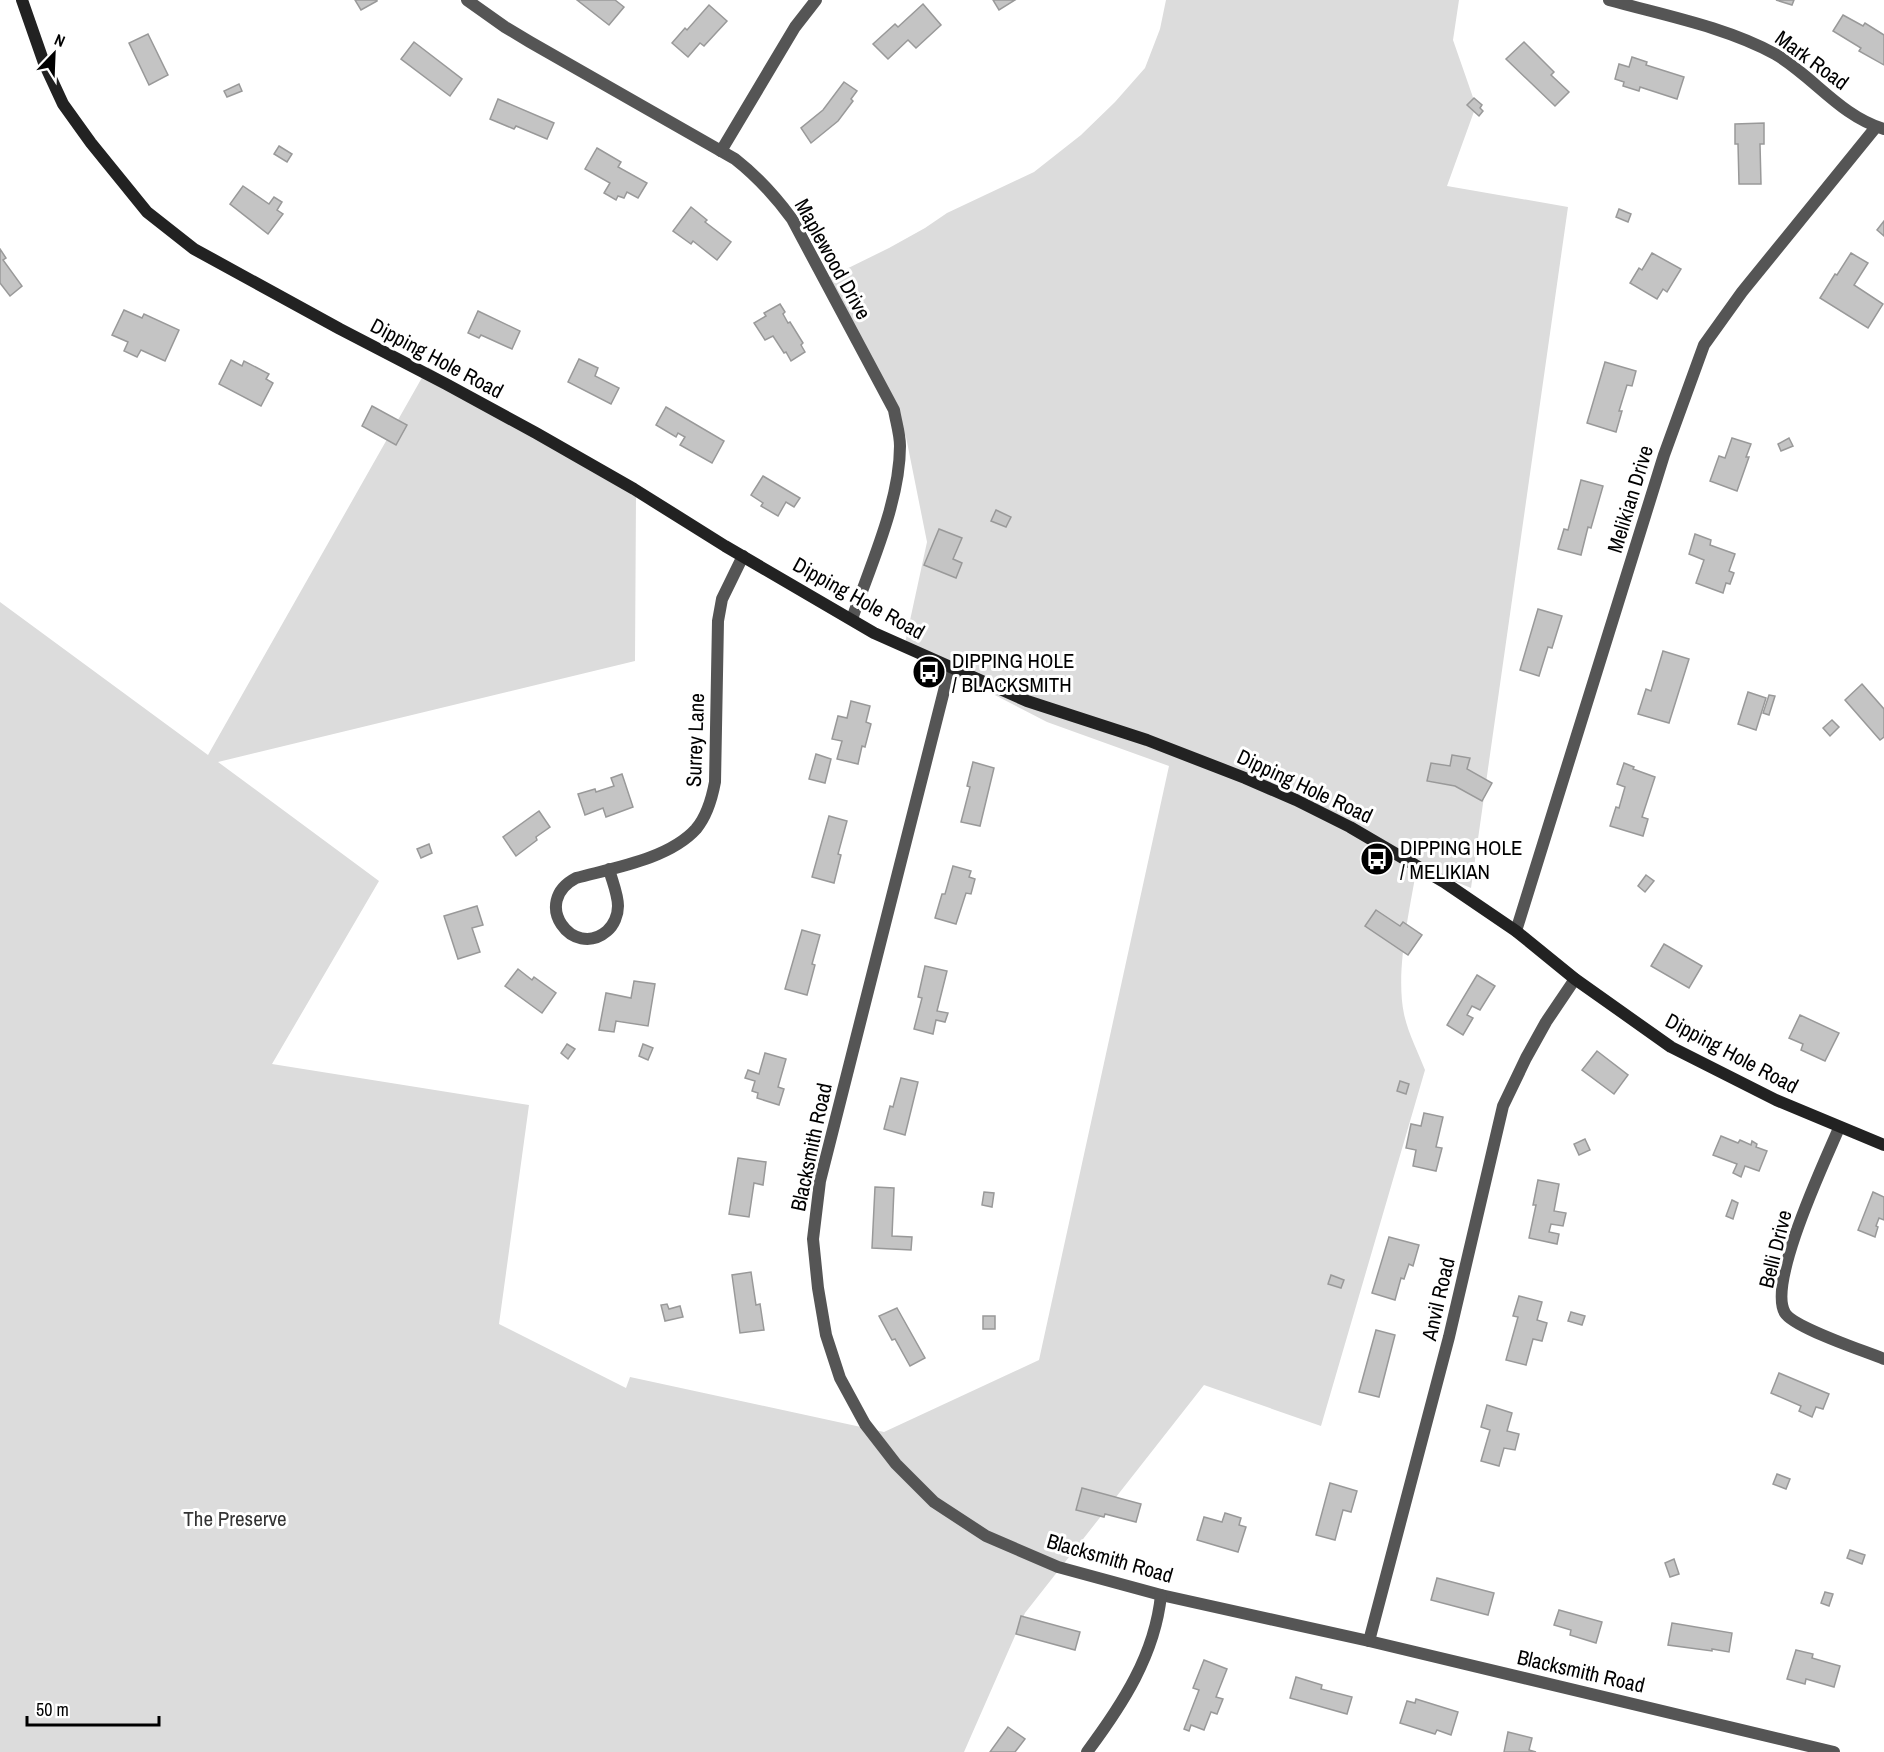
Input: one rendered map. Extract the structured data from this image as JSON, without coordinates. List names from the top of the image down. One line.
{"streets":{"main road":["Dipping Hole Road"],"street":["Mark Road","Maplewood Drive","Melikian Drive","Surrey Lane","Blacksmith Road","Belli Drive","Anvil Road"]},"crossings":[["Mark Road","Melikian Drive"],["Maplewood Drive","Dipping Hole Road"],["Dipping Hole Road","Melikian Drive"],["Dipping Hole Road","Surrey Lane"],["Dipping Hole Road","Blacksmith Road"],["Dipping Hole Road","Belli Drive"],["Dipping Hole Road","Anvil Road"],["Blacksmith Road","Anvil Road"]],"parks":["The Preserve"],"places":{"bus stop":["DIPPING HOLE / BLACKSMITH","DIPPING HOLE / MELIKIAN"]},"scale_bar":"50 m","north":"top right"}
